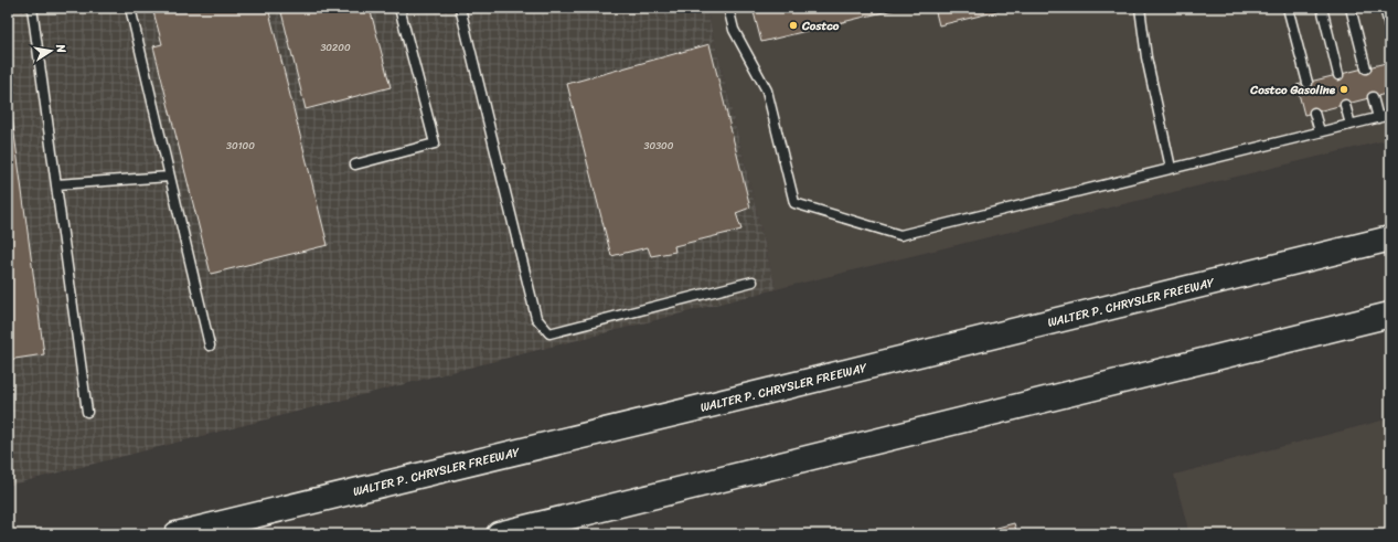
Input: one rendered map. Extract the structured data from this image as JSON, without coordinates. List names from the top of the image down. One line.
{"streets":{"highway":["WALTER P. CHRYSLER FREEWAY"]},"places":["Costco","Costco Gasoline"],"house_numbers":["30200","30100","30300"],"north":"right"}
